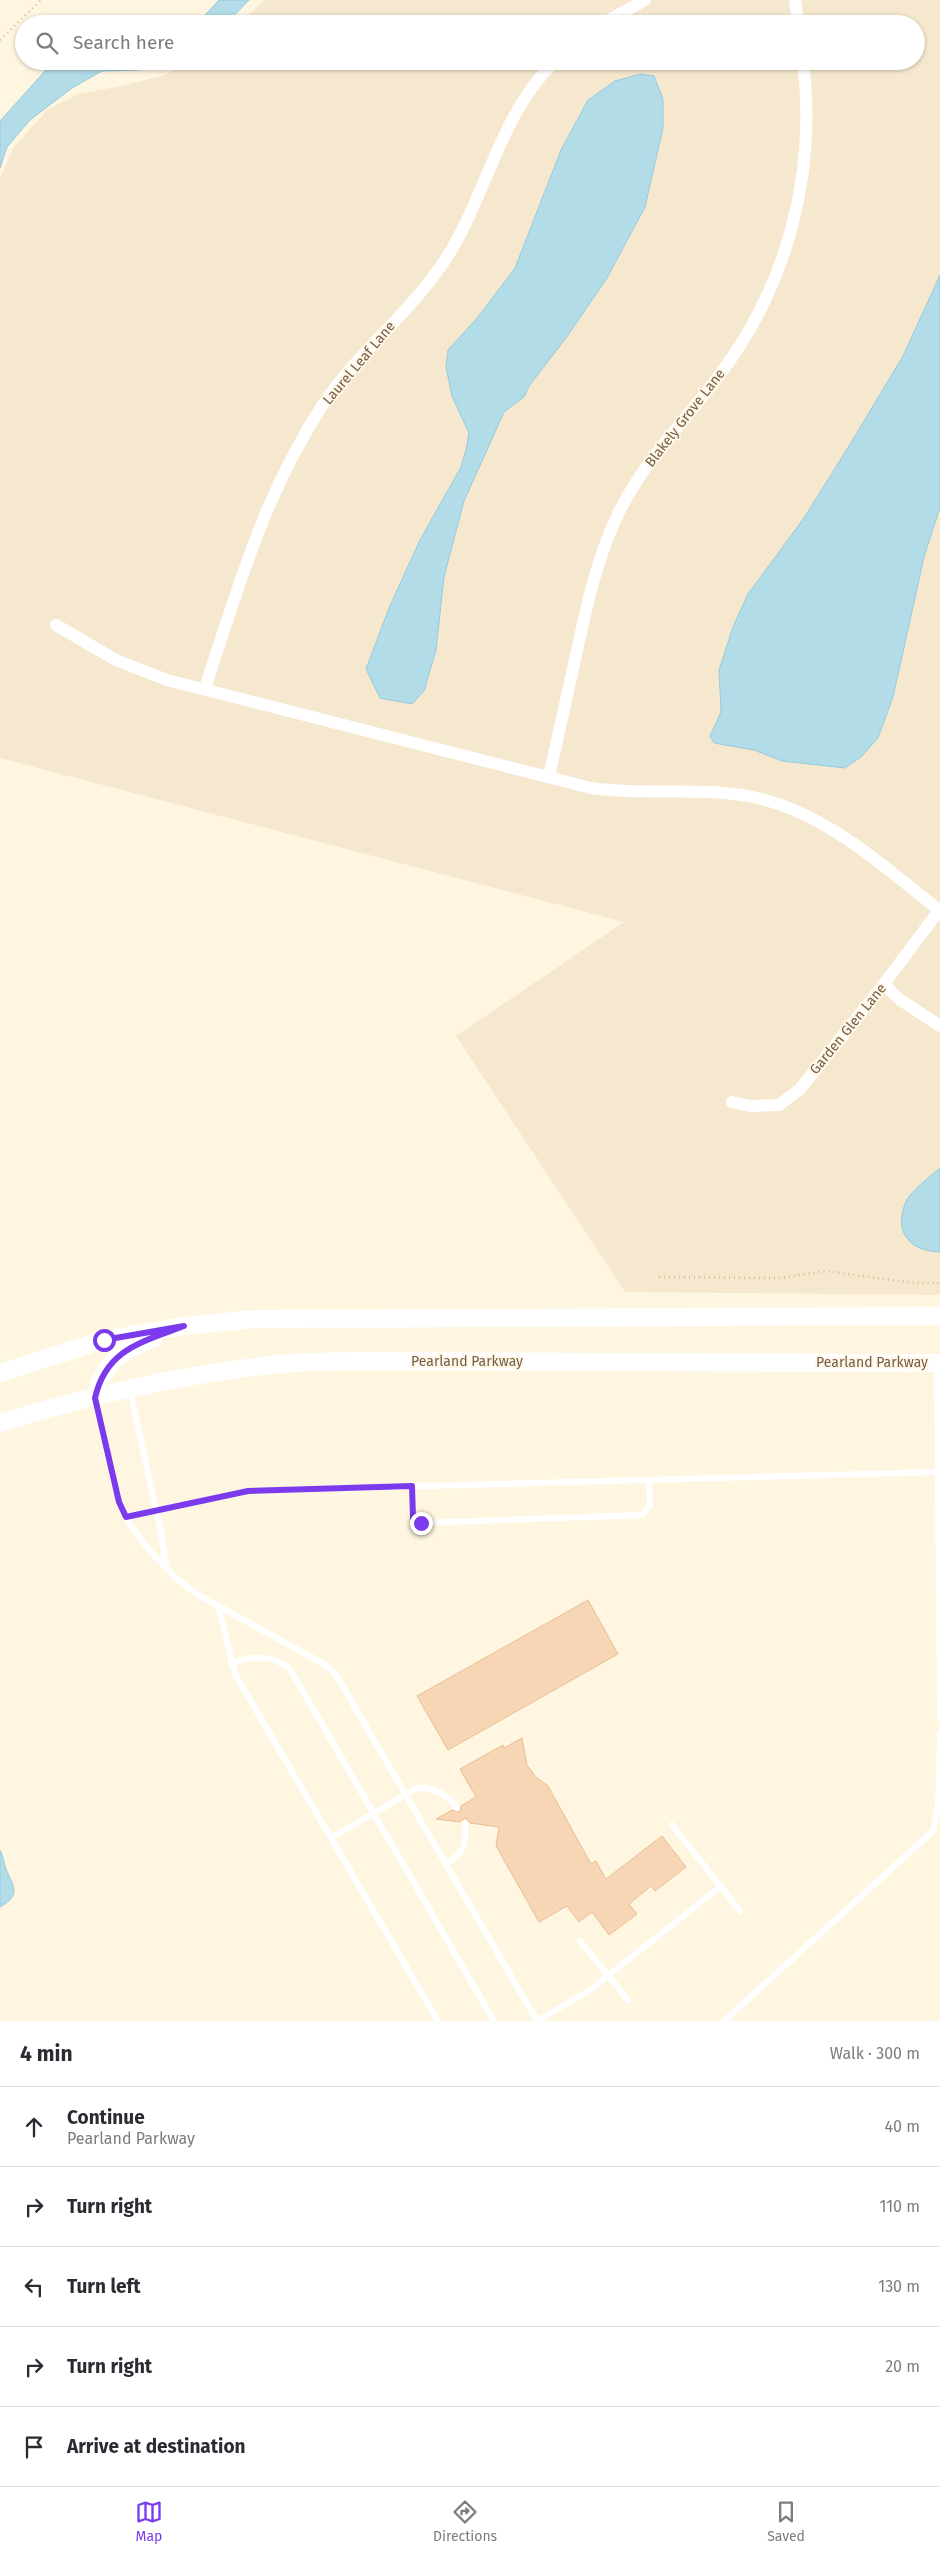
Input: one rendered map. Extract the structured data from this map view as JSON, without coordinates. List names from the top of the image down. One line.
{"streets":{"main road":["Pearland Parkway"],"street":["Laurel Leaf Lane","Blakely Grove Lane","Garden Glen Lane"]},"page":{"search":"Search here","heading":["4 min","Walk · 300 m"],"list":[["Continue","Pearland Parkway","40 m"],["Turn right","110 m"],["Turn left","130 m"],["Turn right","20 m"],"Arrive at destination"],"nav":["Map","Directions","Saved"]}}
